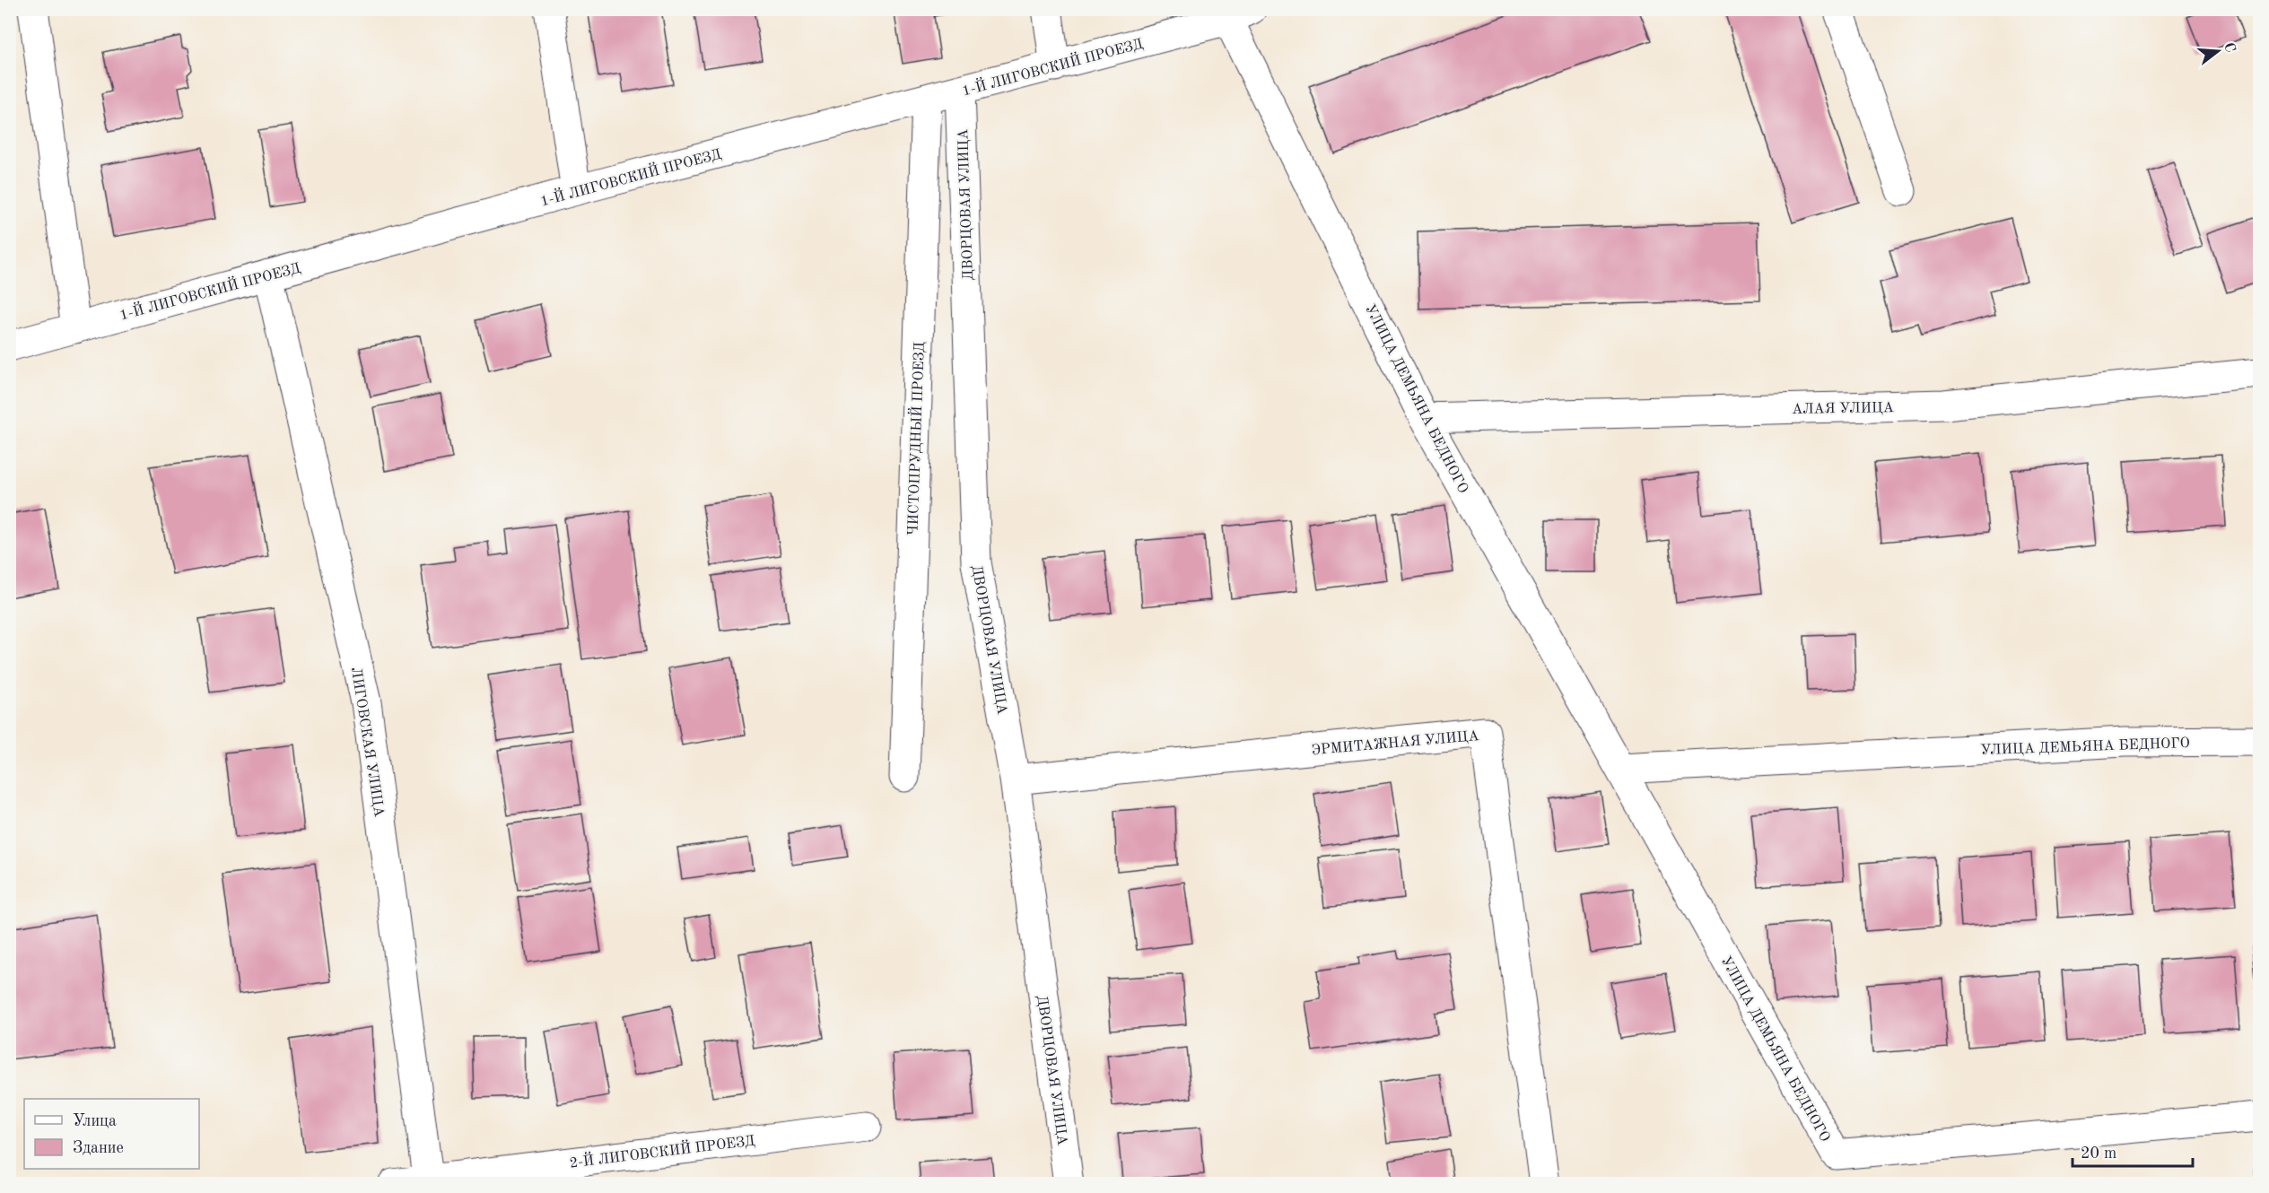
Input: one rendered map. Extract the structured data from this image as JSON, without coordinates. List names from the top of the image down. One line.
{"streets":{"street":["1-Й ЛИГОВСКИЙ ПРОЕЗД","ДВОРЦОВАЯ УЛИЦА","УЛИЦА ДЕМЬЯНА БЕДНОГО","АЛАЯ УЛИЦА","ЧИСТОПРУДНЫЙ ПРОЕЗД","ЛИГОВСКАЯ УЛИЦА","ЭРМИТАЖНАЯ УЛИЦА","2-Й ЛИГОВСКИЙ ПРОЕЗД"]},"crossings":[["1-Й ЛИГОВСКИЙ ПРОЕЗД","ДВОРЦОВАЯ УЛИЦА"],["1-Й ЛИГОВСКИЙ ПРОЕЗД","УЛИЦА ДЕМЬЯНА БЕДНОГО"],["1-Й ЛИГОВСКИЙ ПРОЕЗД","ЧИСТОПРУДНЫЙ ПРОЕЗД"],["1-Й ЛИГОВСКИЙ ПРОЕЗД","ЛИГОВСКАЯ УЛИЦА"],["ДВОРЦОВАЯ УЛИЦА","ЭРМИТАЖНАЯ УЛИЦА"],["УЛИЦА ДЕМЬЯНА БЕДНОГО","АЛАЯ УЛИЦА"],["ЛИГОВСКАЯ УЛИЦА","2-Й ЛИГОВСКИЙ ПРОЕЗД"]],"legend":["Улица","Здание"],"scale_bar":"20 m","north":"right"}
